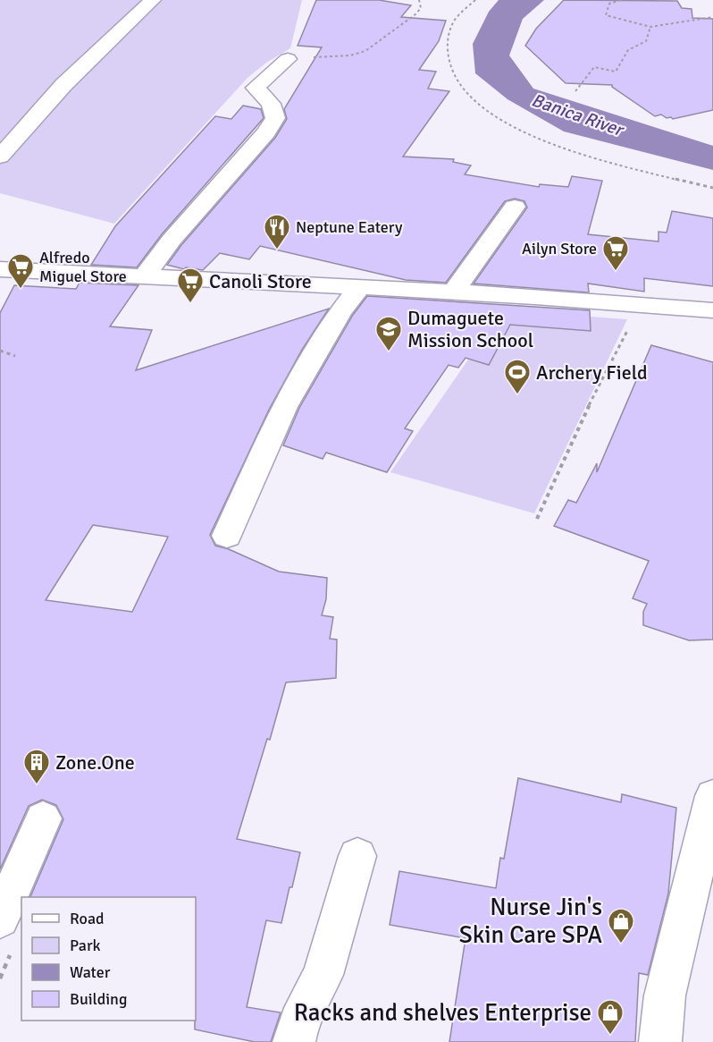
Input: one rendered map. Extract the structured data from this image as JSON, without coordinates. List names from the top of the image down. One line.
{"water":["Banica River"],"places":{"restaurant":["Neptune Eatery"],"supermarket":["Ailyn Store","Alfredo Miguel Store","Canoli Store"],"school or university":["Dumaguete Mission School"],"sports":["Archery Field"],"building":["Zone.One"],"shop":["Nurse Jin's Skin Care SPA","Racks and shelves Enterprise"]},"legend":["Road","Park","Water","Building"]}
